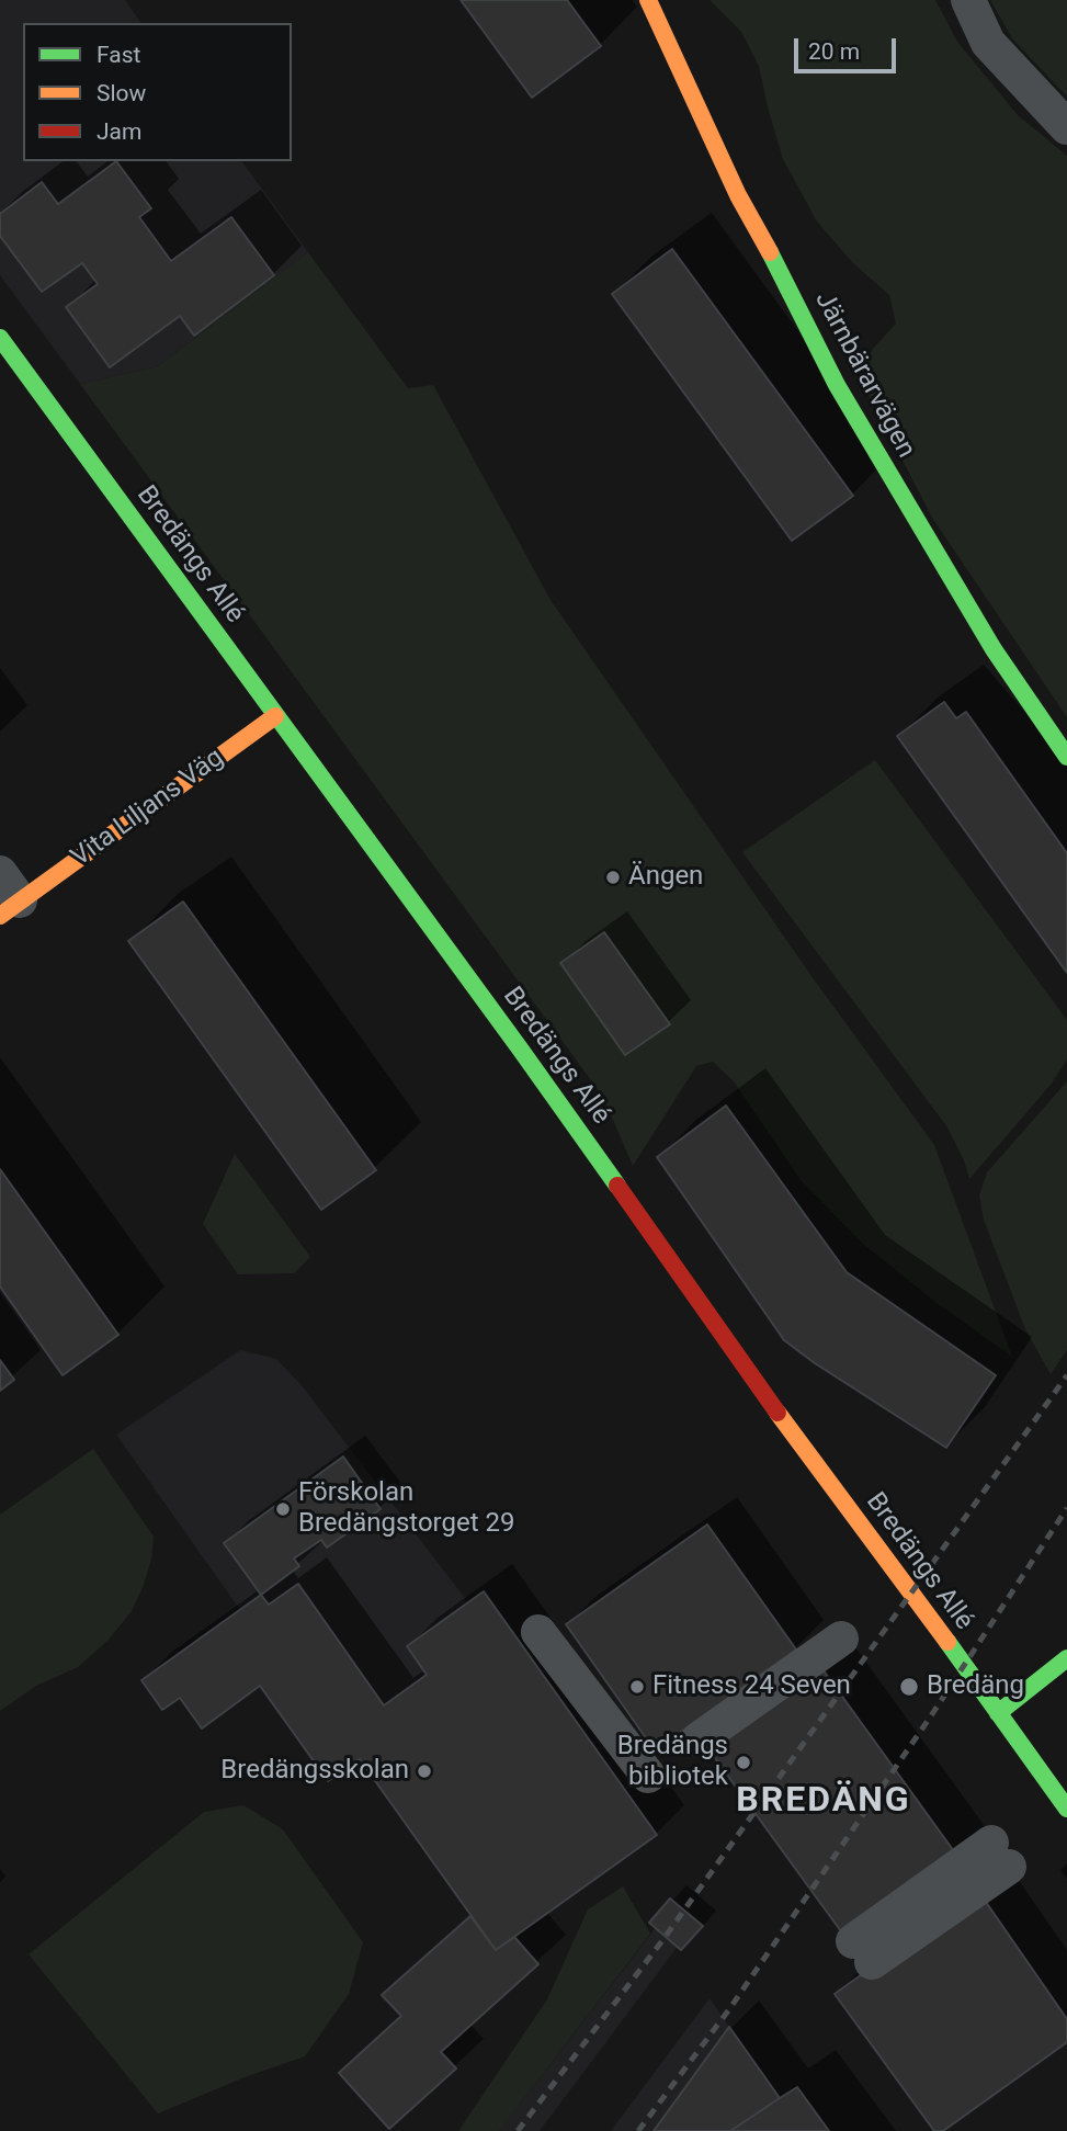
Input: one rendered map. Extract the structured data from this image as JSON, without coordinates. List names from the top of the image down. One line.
{"streets":{"street":["Järnbärarvägen","Bredängs Allé","Vita Liljans Väg"]},"crossings":[["Bredängs Allé","Vita Liljans Väg"]],"districts":["BREDÄNG"],"places":["Ängen","Förskolan Bredängstorget 29","Fitness 24 Seven","Bredäng","Bredängs bibliotek","Bredängsskolan"],"legend":["Fast","Slow","Jam"],"scale_bar":"20 m"}
